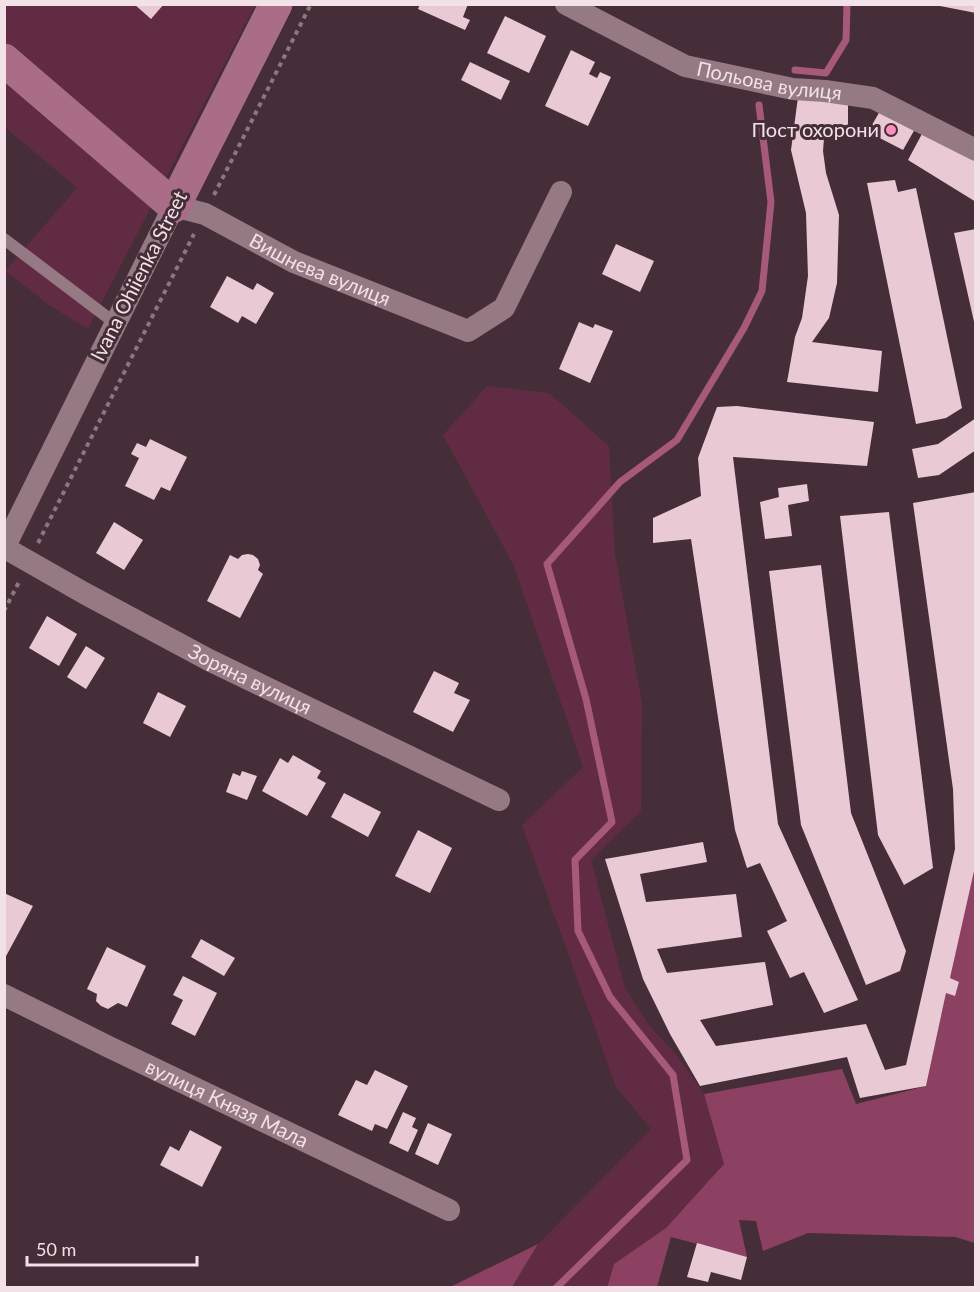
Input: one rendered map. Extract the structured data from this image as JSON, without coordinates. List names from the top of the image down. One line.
{"streets":{"street":["Польова вулиця","Вишнева вулиця","Ivana Ohiienka Street","Зоряна вулиця","вулиця Князя Мала"]},"crossings":[["Вишнева вулиця","Ivana Ohiienka Street"],["Ivana Ohiienka Street","Зоряна вулиця"]],"places":["Пост охорони"],"scale_bar":"50 m"}
